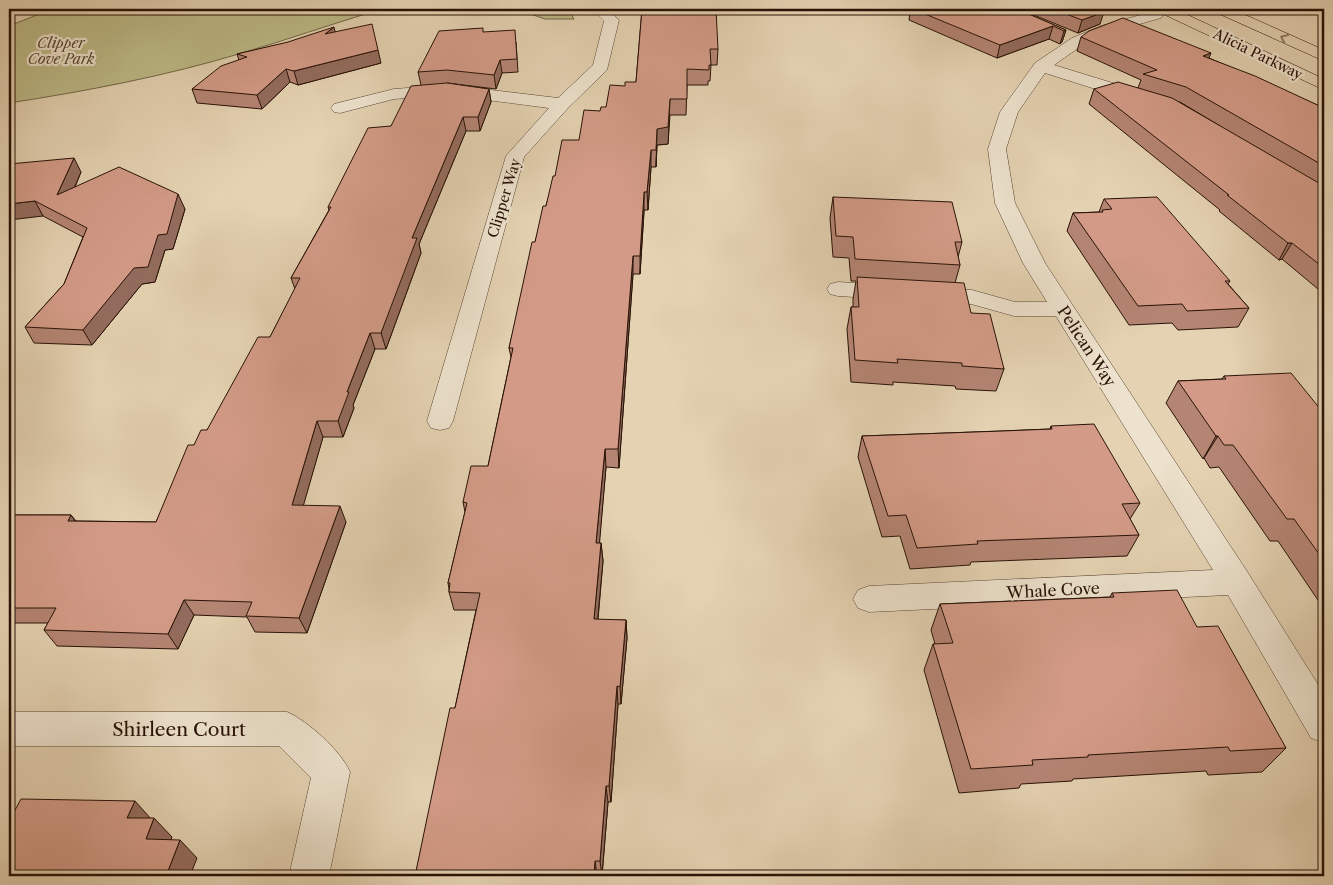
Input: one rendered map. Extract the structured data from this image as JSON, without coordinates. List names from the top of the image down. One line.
{"streets":{"main road":["Alicia Parkway"],"street":["Clipper Way","Pelican Way","Whale Cove","Shirleen Court"]},"crossings":[["Pelican Way","Whale Cove"]],"parks":["Clipper Cove Park"]}
